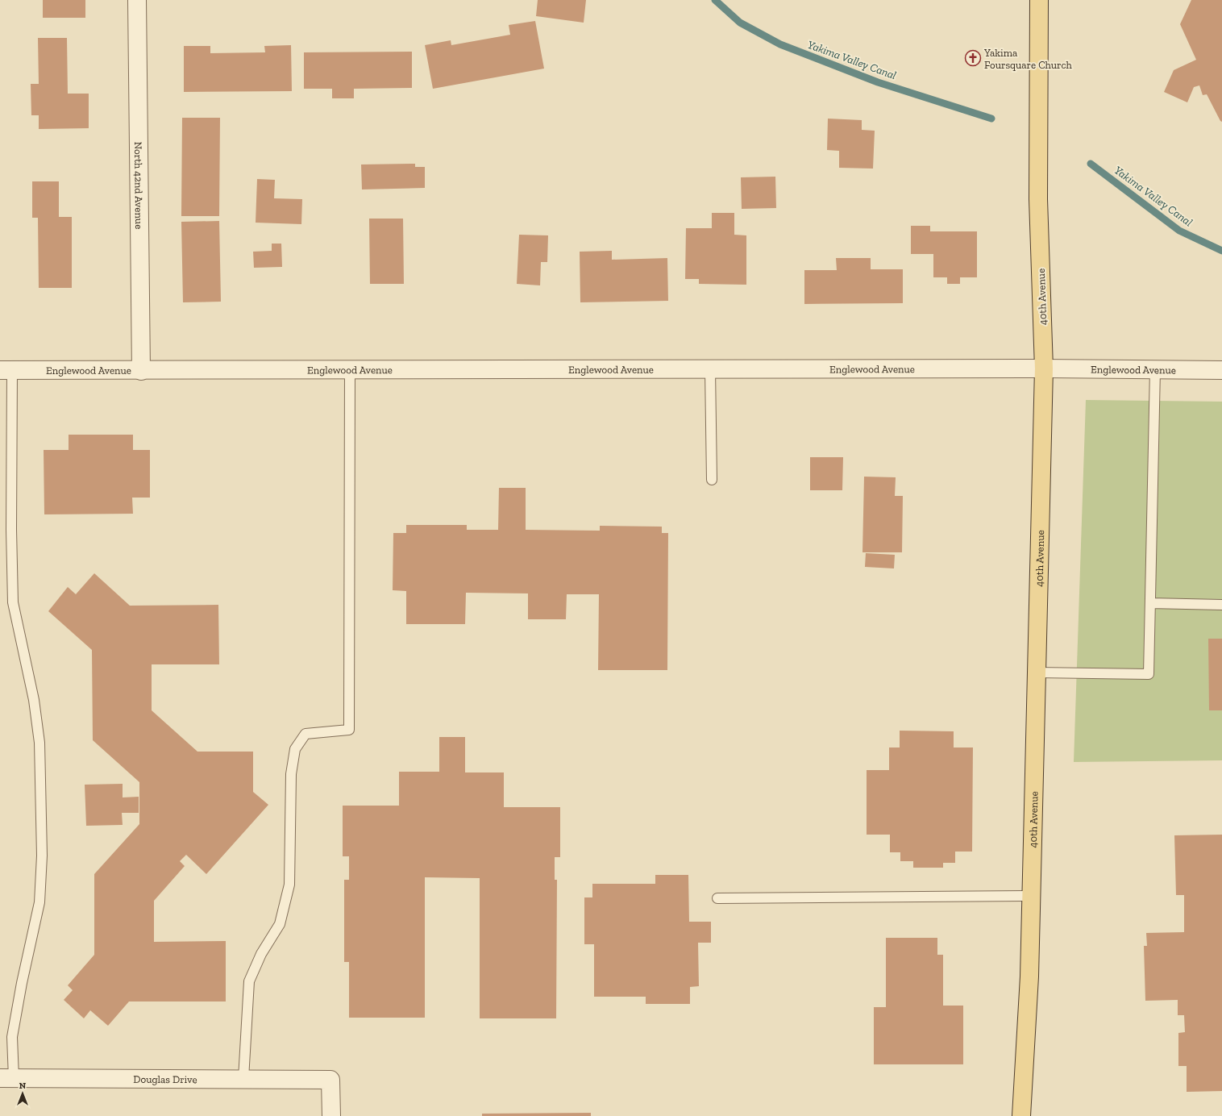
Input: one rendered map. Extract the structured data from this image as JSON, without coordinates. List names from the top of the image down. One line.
{"streets":{"main road":["40th Avenue"],"street":["North 42nd Avenue","Englewood Avenue","Douglas Drive"]},"crossings":[["North 42nd Avenue","Englewood Avenue"],["40th Avenue","Englewood Avenue"]],"water":["Yakima Valley Canal"],"places":{"church":["Yakima Foursquare Church"]},"north":"top"}
